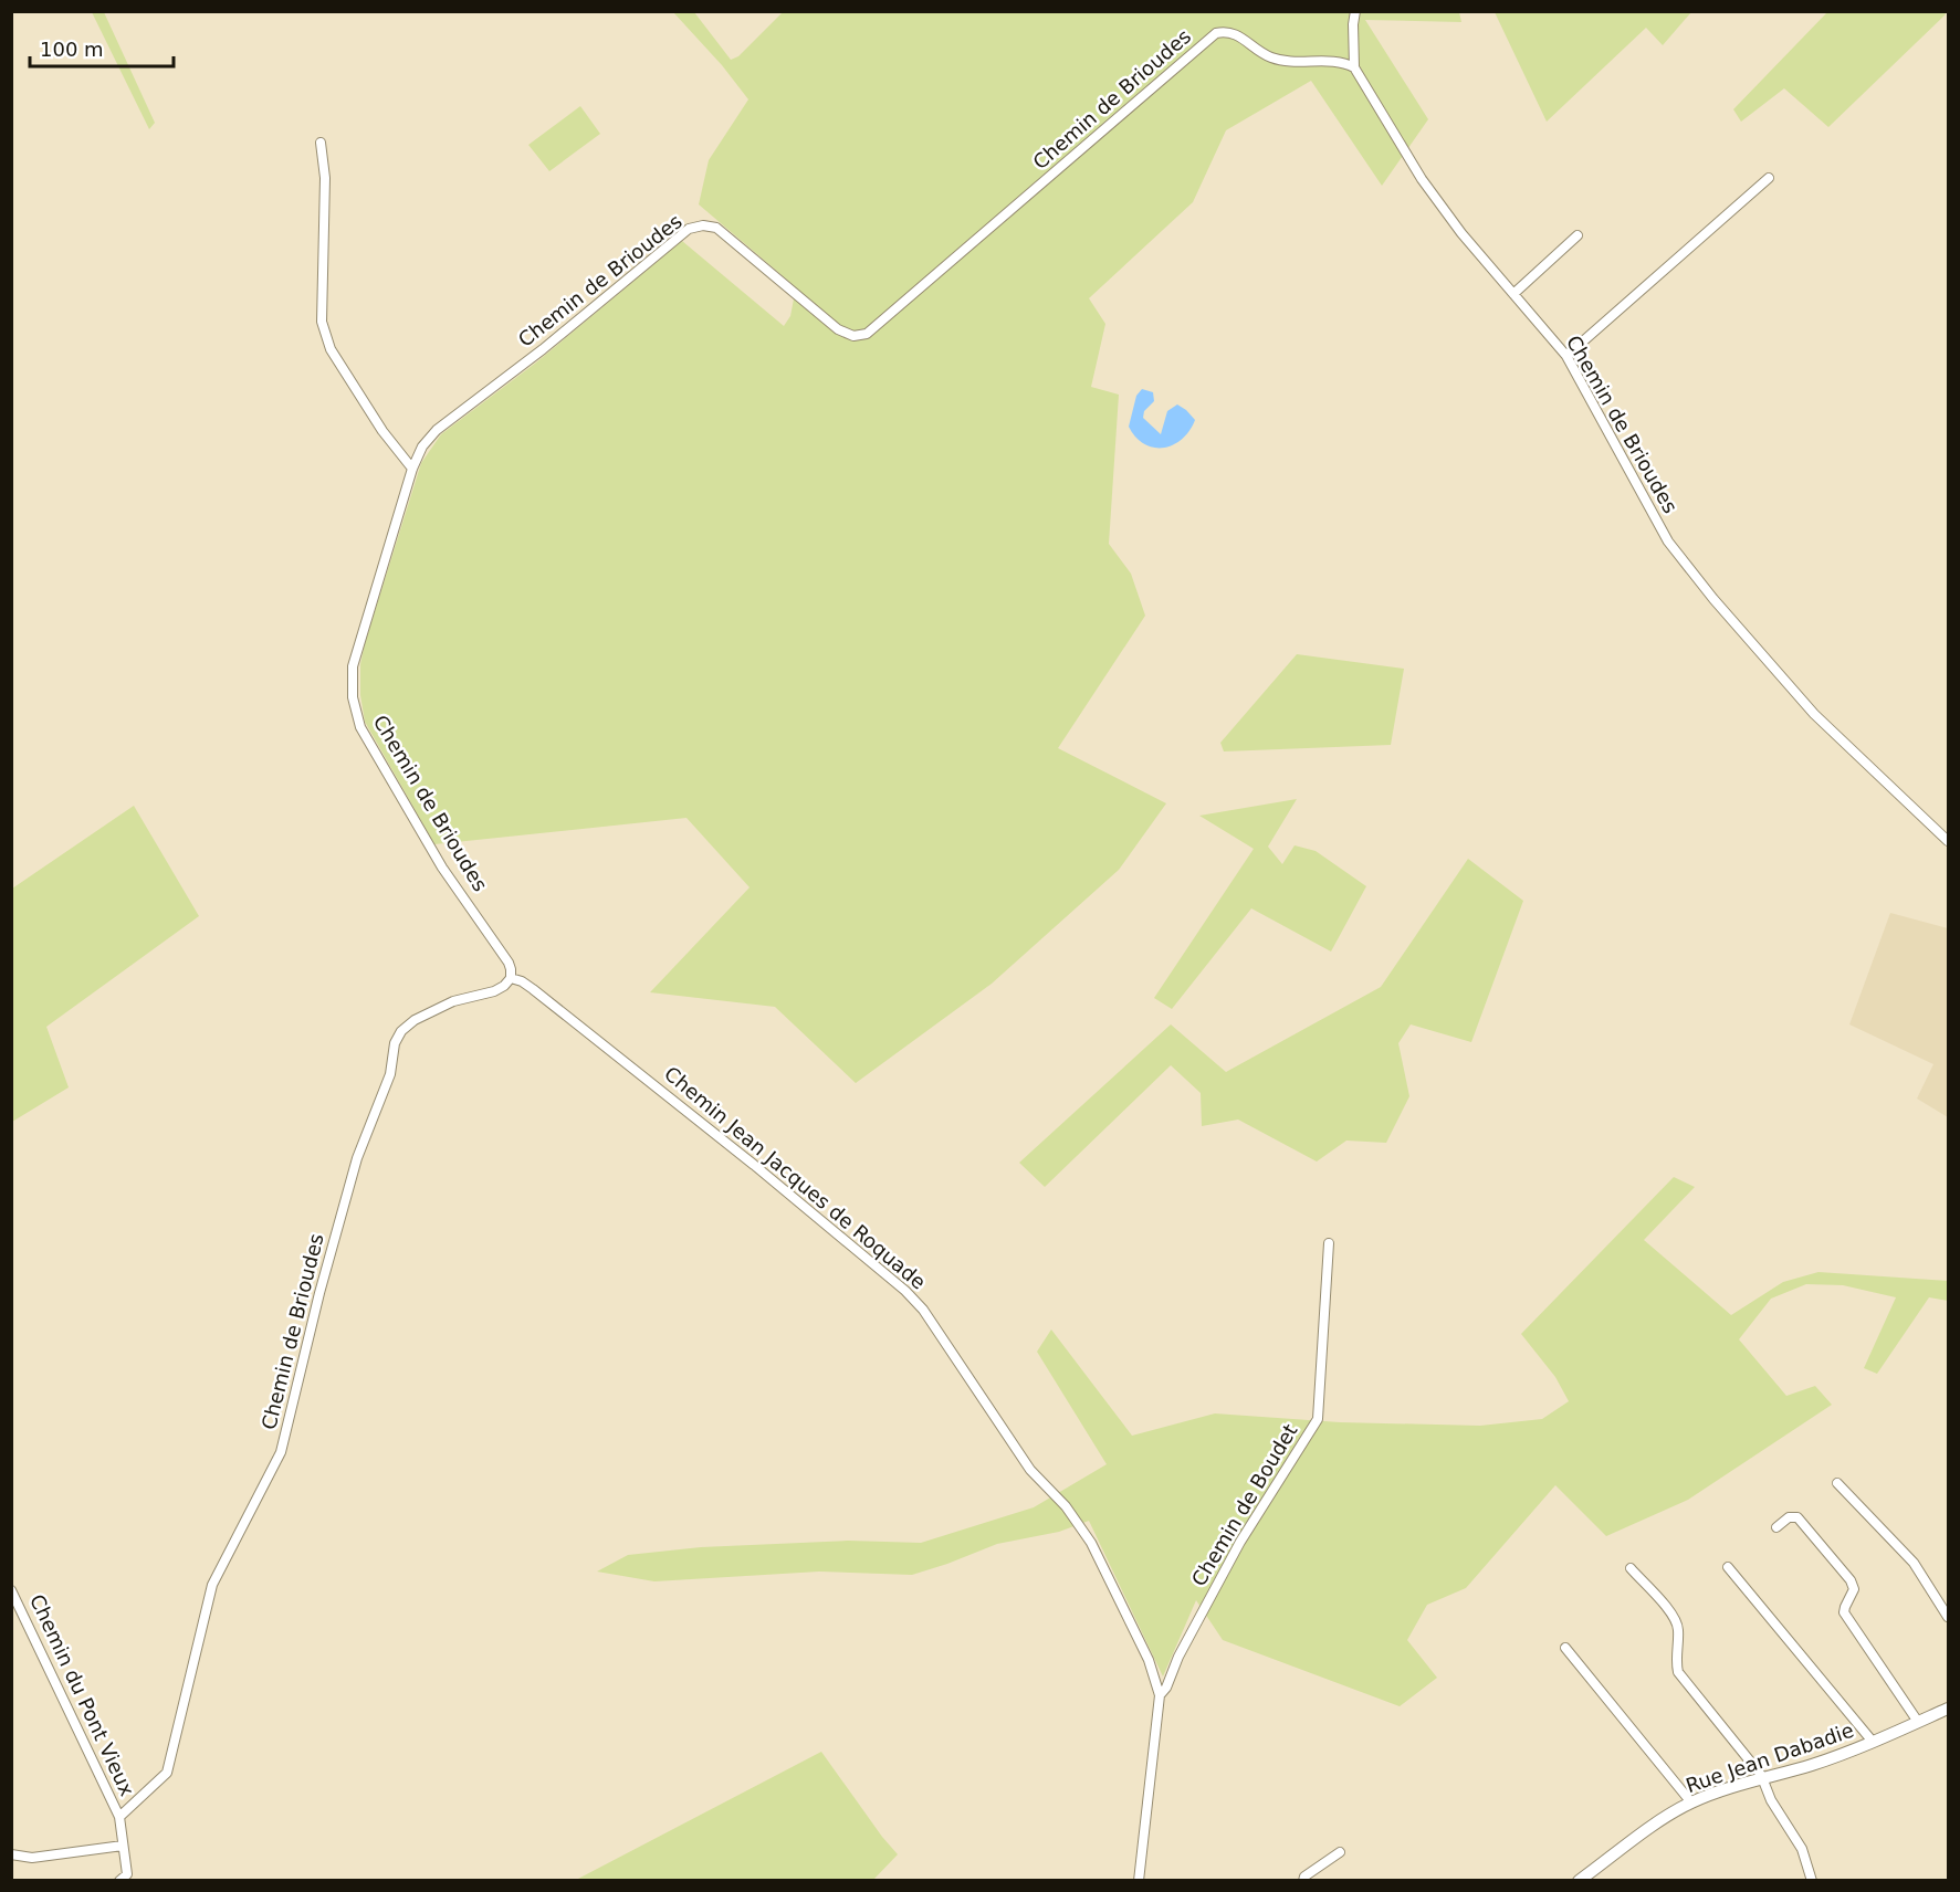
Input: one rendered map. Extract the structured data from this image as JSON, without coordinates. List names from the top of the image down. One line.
{"streets":{"street":["Chemin de Brioudes","Chemin Jean Jacques de Roquade","Chemin de Boudet","Chemin du Pont Vieux","Rue Jean Dabadie"]},"crossings":[["Chemin de Brioudes","Chemin Jean Jacques de Roquade"],["Chemin de Brioudes","Chemin du Pont Vieux"],["Chemin Jean Jacques de Roquade","Chemin de Boudet"]],"scale_bar":"100 m"}
